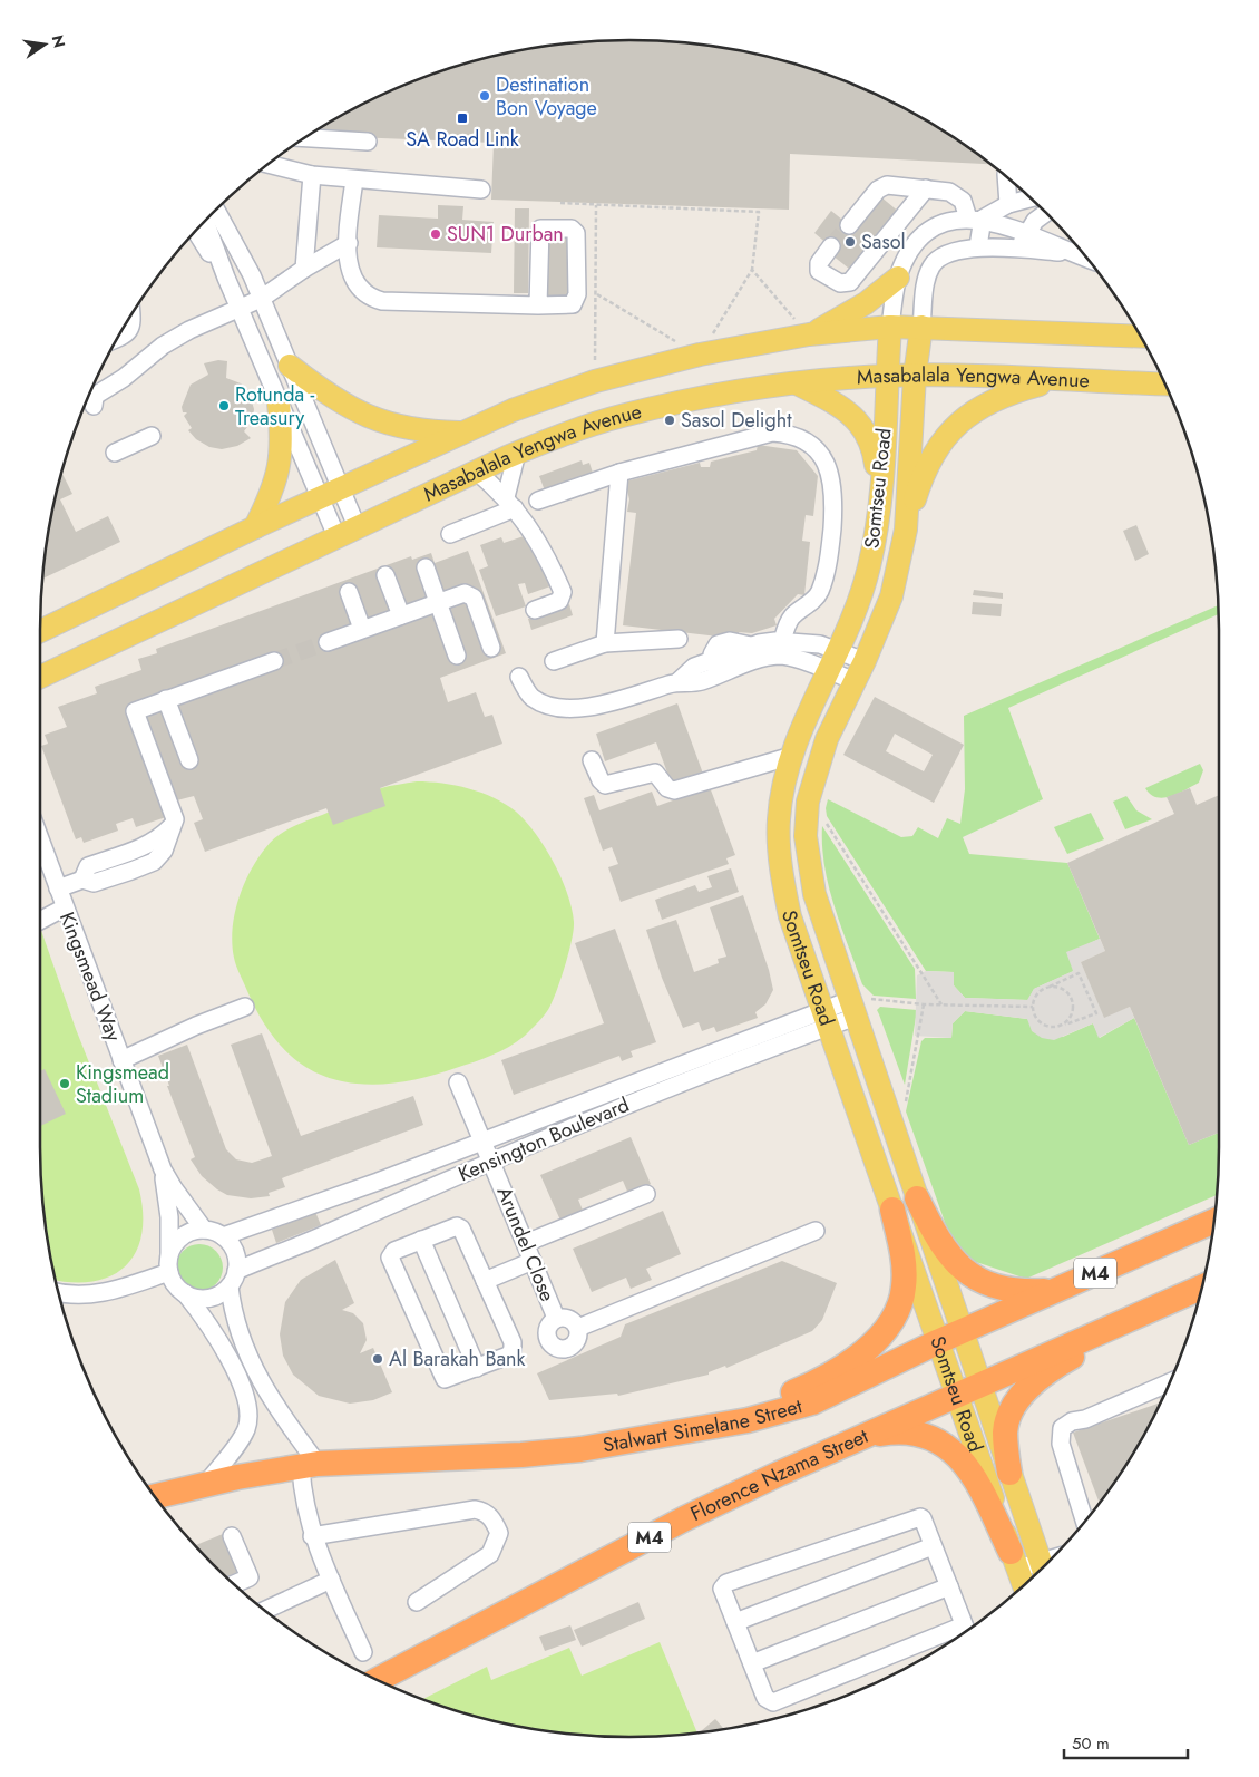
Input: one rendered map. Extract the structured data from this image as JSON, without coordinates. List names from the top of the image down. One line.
{"streets":{"highway":["M4","Stalwart Simelane Street","Florence Nzama Street"],"main road":["Masabalala Yengwa Avenue","Somtseu Road"],"street":["Kingsmead Way","Kensington Boulevard","Arundel Close"]},"crossings":[["Masabalala Yengwa Avenue","Somtseu Road"],["Somtseu Road","Kensington Boulevard"],["Somtseu Road","M4"],["Somtseu Road","Stalwart Simelane Street"],["Somtseu Road","Florence Nzama Street"],["Kingsmead Way","Kensington Boulevard"],["Kensington Boulevard","Arundel Close"],["M4","Florence Nzama Street"]],"places":{"other":["Destination Bon Voyage","SUN1 Durban","Sasol","Rotunda - Treasury","Sasol Delight","Kingsmead Stadium","Al Barakah Bank"],"transit":["SA Road Link"]},"scale_bar":"50 m","north":"right"}
